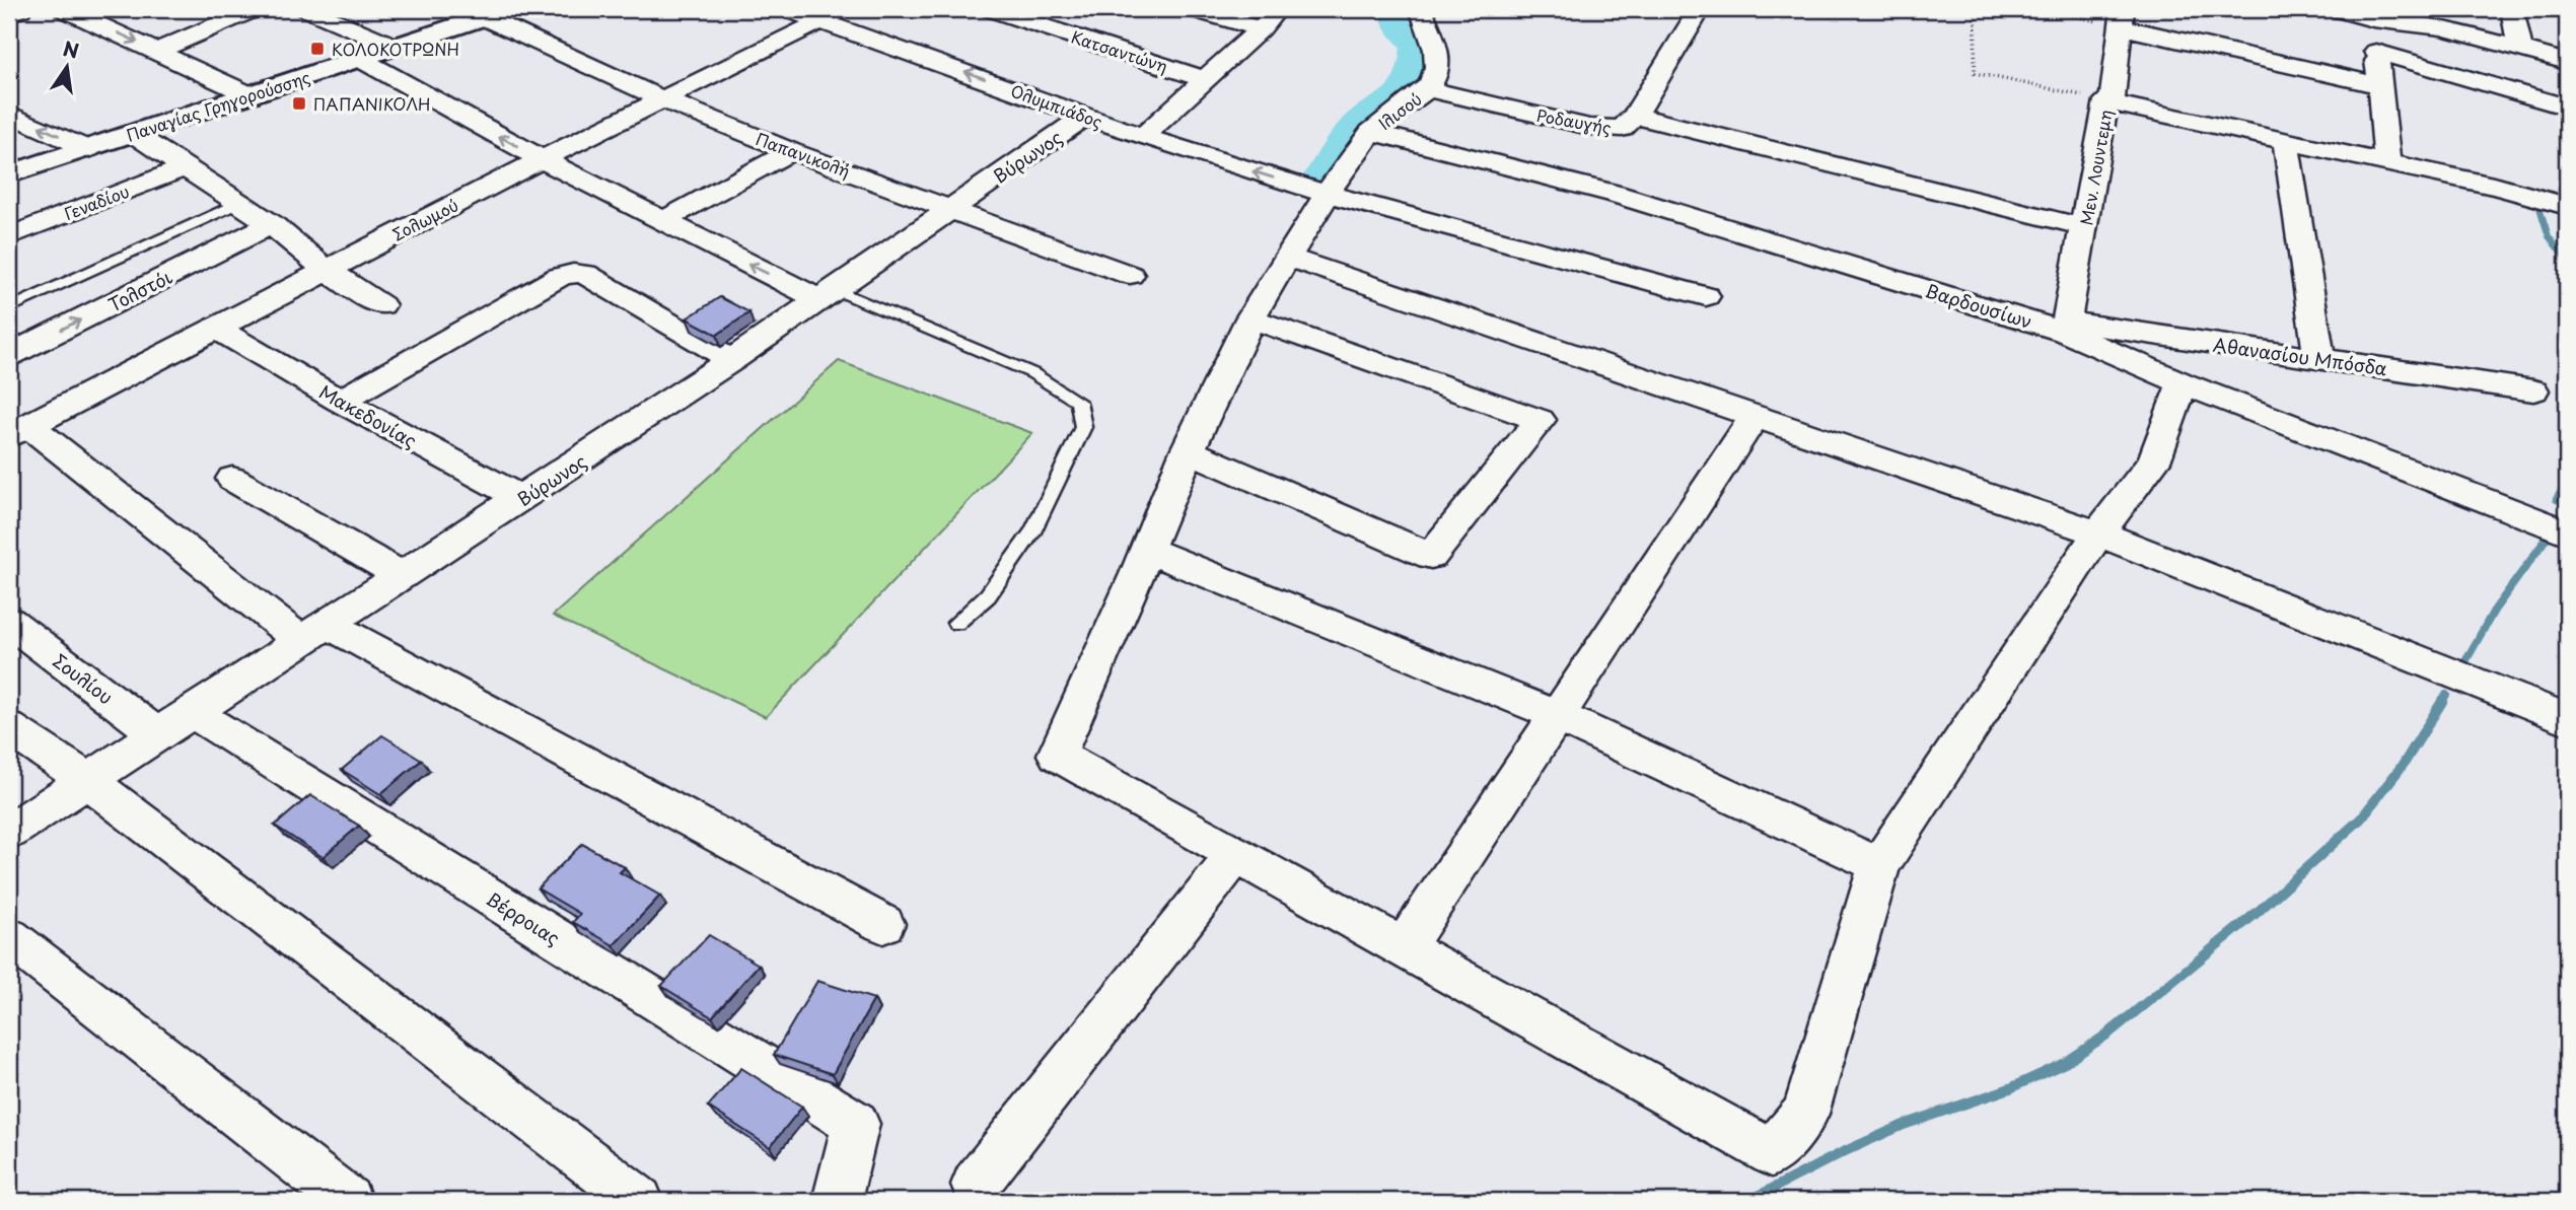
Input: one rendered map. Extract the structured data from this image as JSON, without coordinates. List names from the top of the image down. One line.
{"streets":{"street":["Κατσαντώνη","Παναγίας Γρηγορούσσης","Ολυμπιάδος","Ιλισού","Ροδαυγής","Παπανικολή","Βύρωνος","Μεν. Λουντεμη","Γεναδίου","Σολωμού","Τολστόι","Βαρδουσίων","Αθανασίου Μπόσδα","Μακεδονίας","Σουλίου","Βέρροιας"]},"crossings":[["Παναγίας Γρηγορούσσης","Παπανικολή"],["Ολυμπιάδος","Ιλισού"],["Ολυμπιάδος","Βύρωνος"],["Ολυμπιάδος","Σολωμού"],["Ιλισού","Ροδαυγής"],["Ιλισού","Βαρδουσίων"],["Παπανικολή","Βύρωνος"],["Παπανικολή","Σολωμού"],["Βύρωνος","Μακεδονίας"],["Βύρωνος","Σουλίου"],["Βύρωνος","Βέρροιας"],["Μεν. Λουντεμη","Βαρδουσίων"],["Μεν. Λουντεμη","Αθανασίου Μπόσδα"],["Σολωμού","Μακεδονίας"],["Βαρδουσίων","Αθανασίου Μπόσδα"]],"one_way":["Τολστόι"],"places":{"transit":["ΚΟΛΟΚΟΤΡΩΝΗ","ΠΑΠΑΝΙΚΟΛΗ"]},"north":"top"}
